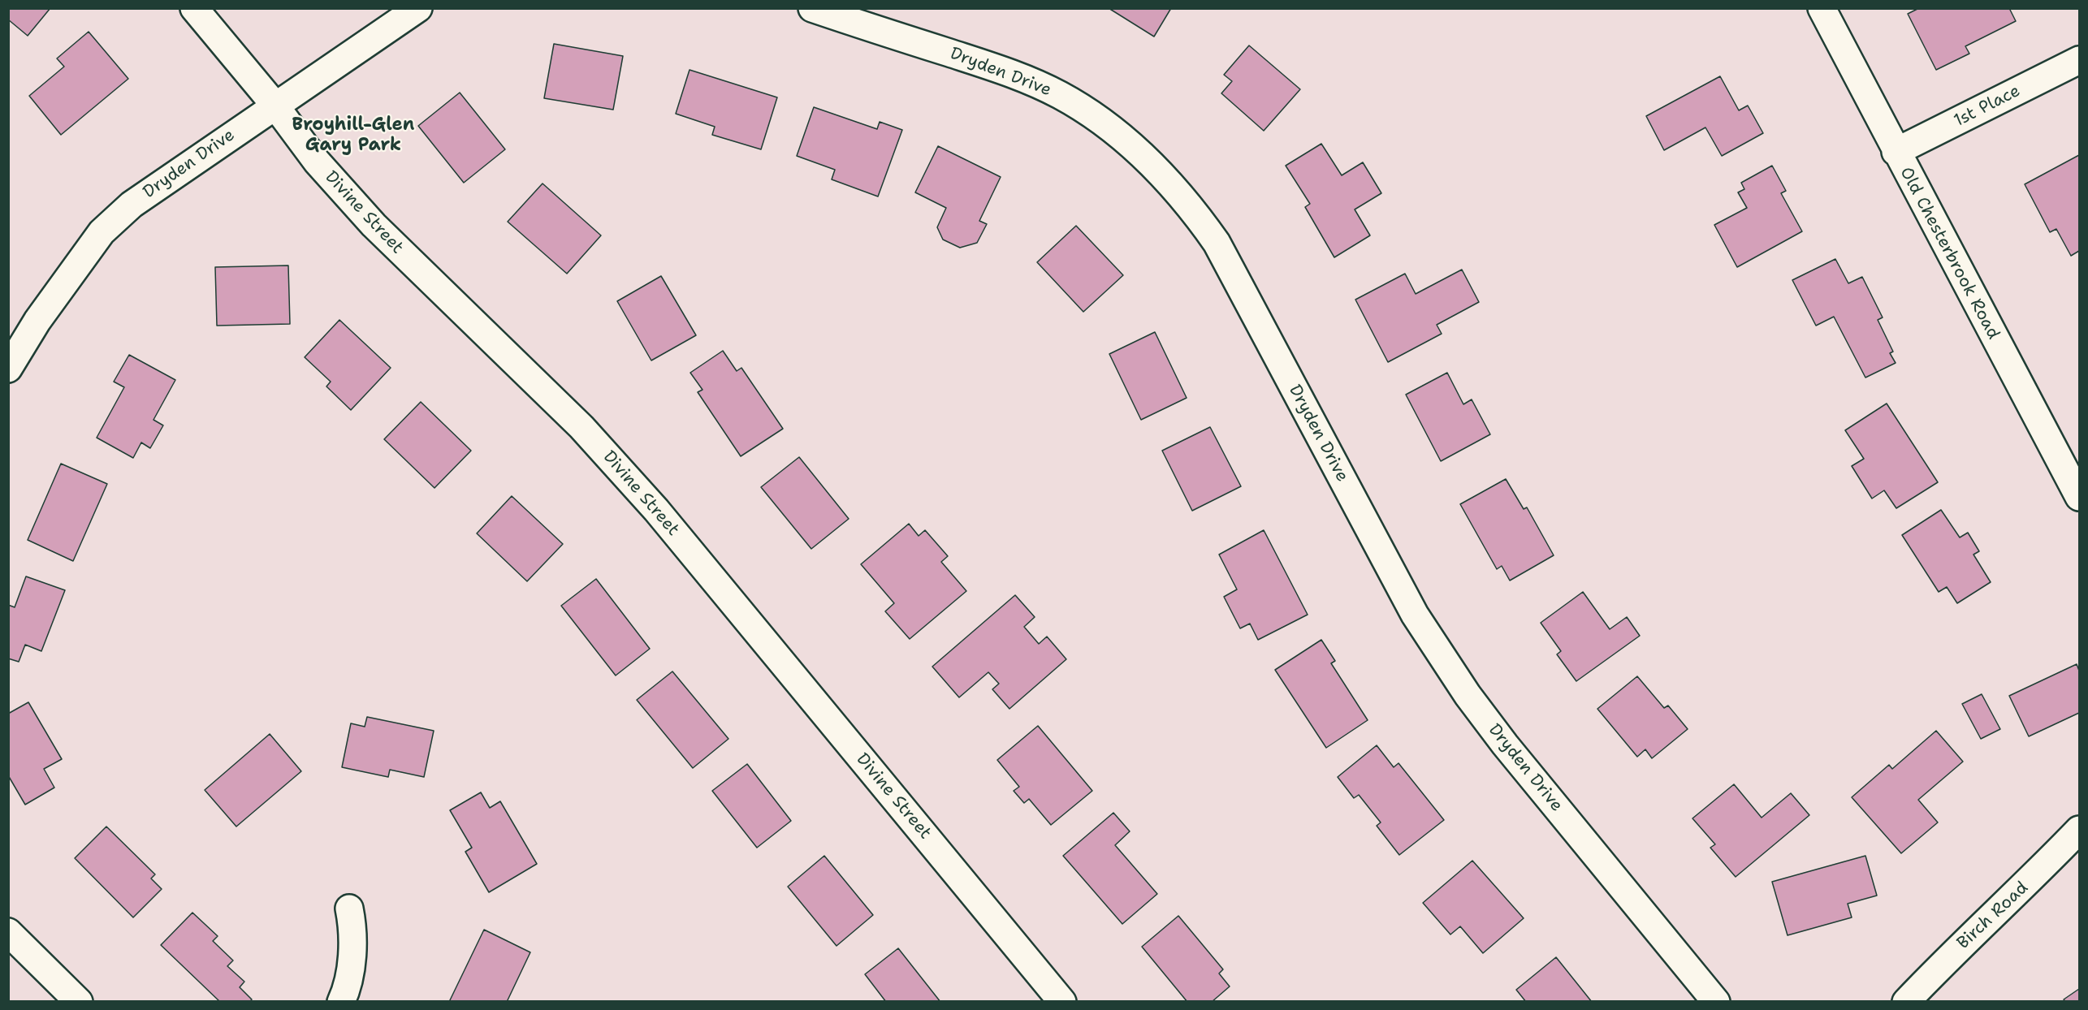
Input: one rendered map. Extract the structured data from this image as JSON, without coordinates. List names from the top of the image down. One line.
{"streets":{"street":["Dryden Drive","1st Place","Divine Street","Old Chesterbrook Road","Birch Road"]},"crossings":[["Dryden Drive","Divine Street"],["1st Place","Old Chesterbrook Road"]],"districts":["Broyhill-Glen Gary Park"]}
